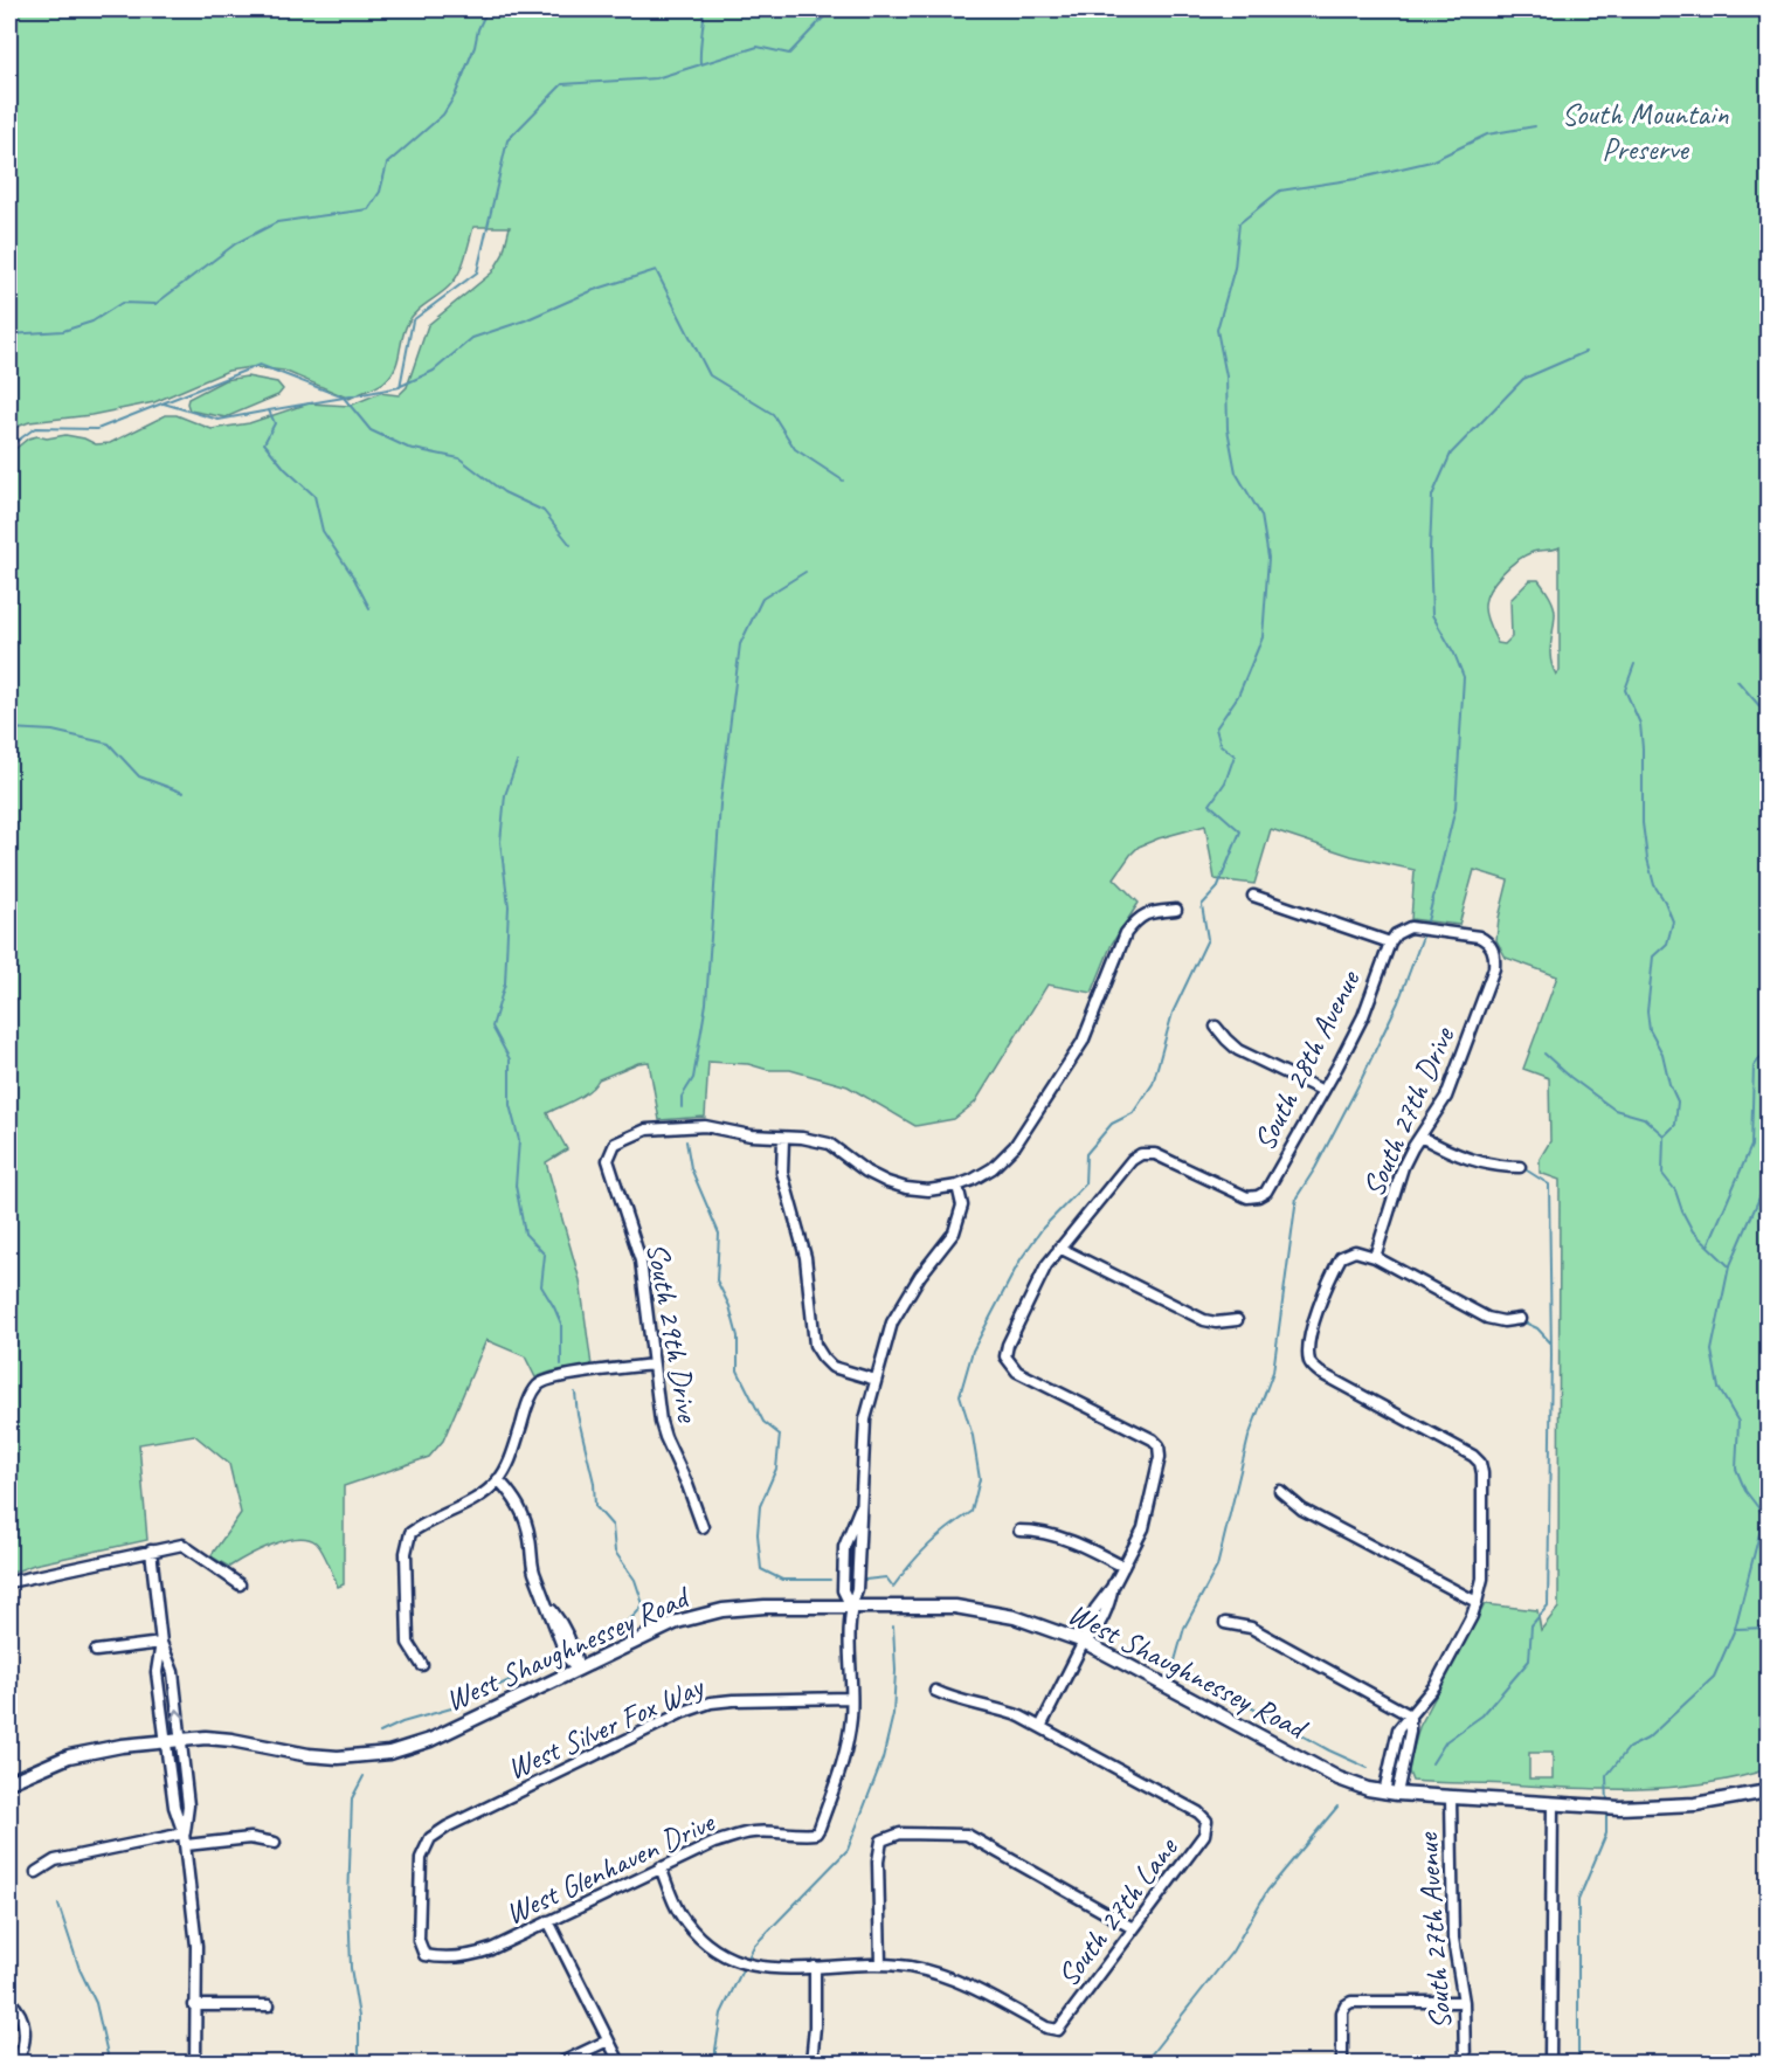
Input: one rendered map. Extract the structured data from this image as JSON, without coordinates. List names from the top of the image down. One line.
{"streets":{"street":["South 28th Avenue","South 27th Drive","South 29th Drive","West Shaughnessey Road","West Silver Fox Way","West Glenhaven Drive","South 27th Lane","South 27th Avenue"]},"crossings":[["South 28th Avenue","South 27th Drive"],["West Shaughnessey Road","South 27th Avenue"],["West Silver Fox Way","West Glenhaven Drive"]],"parks":["South Mountain Preserve"]}
